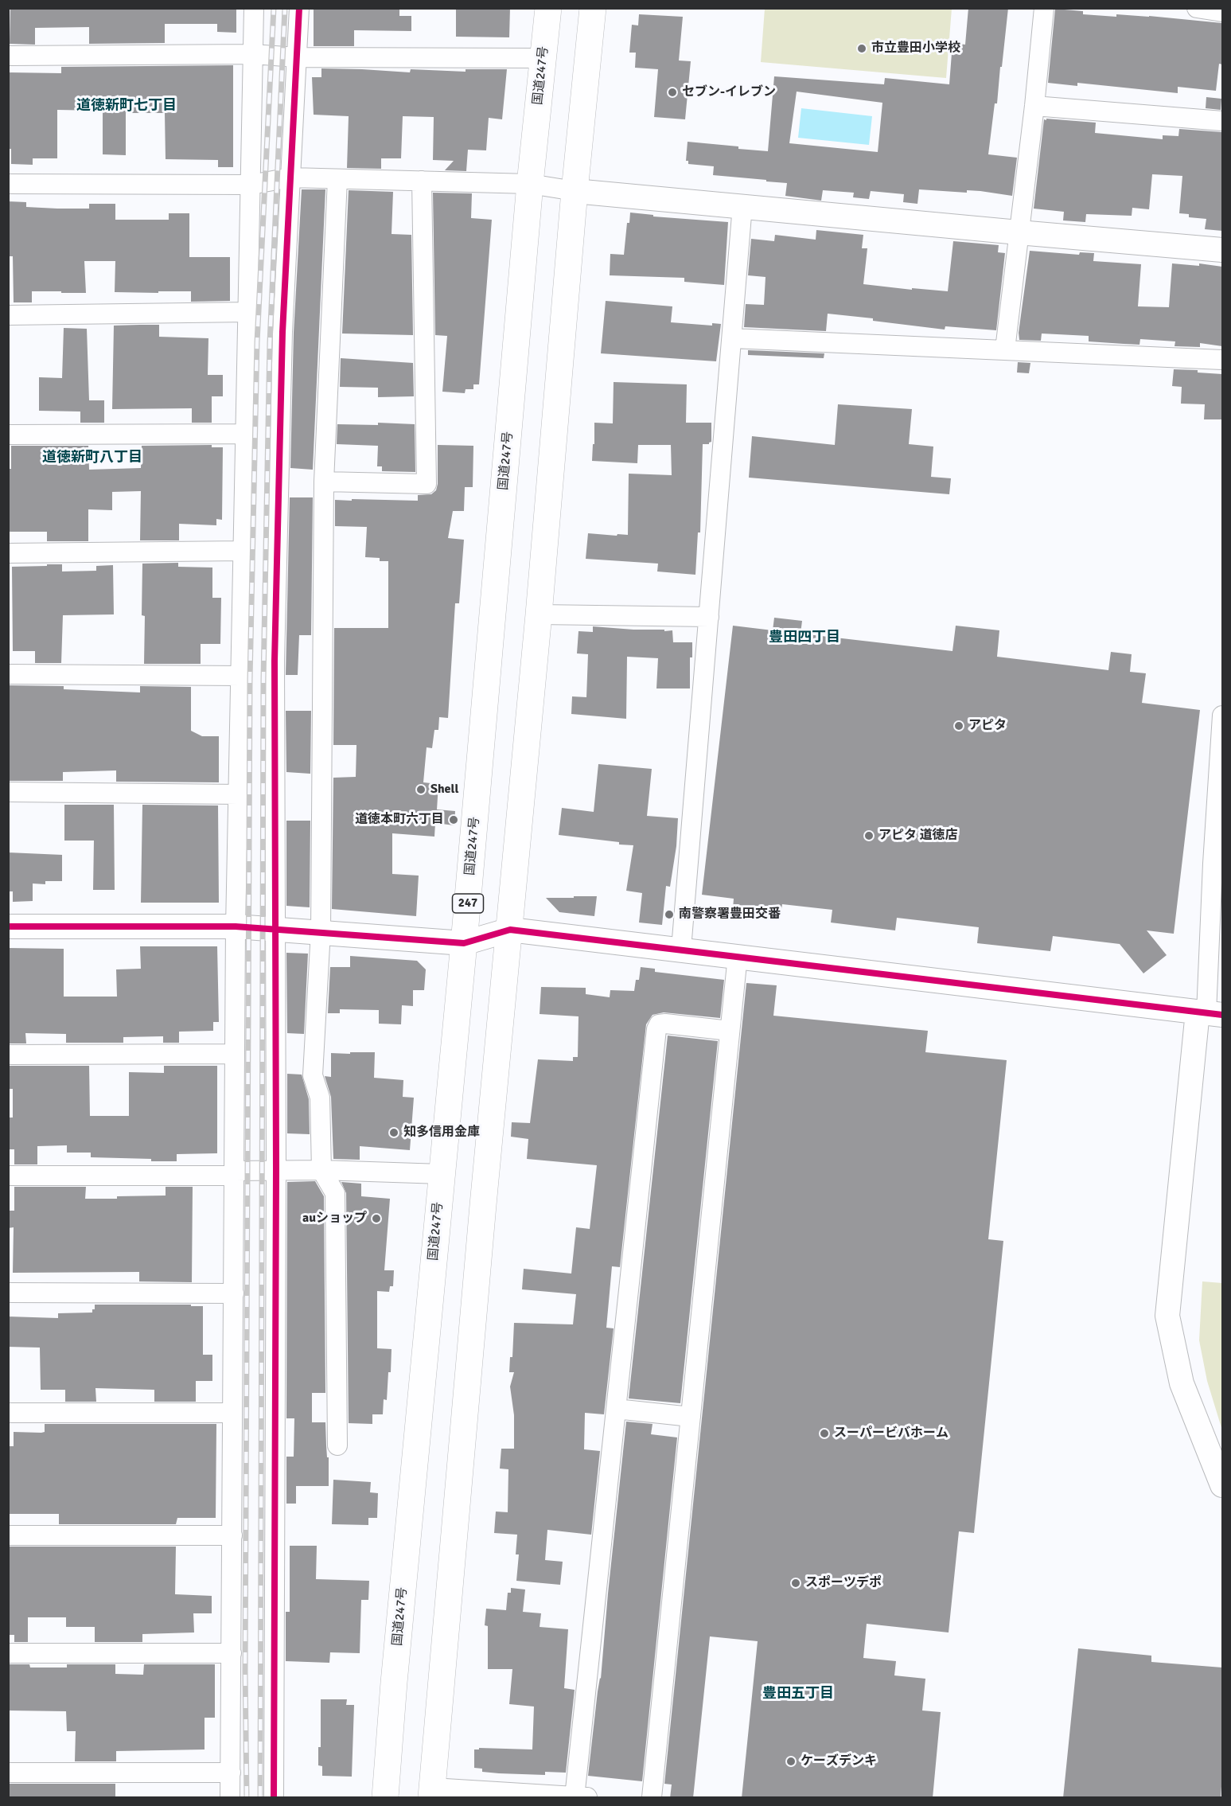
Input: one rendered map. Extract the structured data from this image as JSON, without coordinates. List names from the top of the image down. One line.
{"streets":{"highway":["国道247号","247"]},"districts":["道徳新町七丁目","道徳新町八丁目","豊田四丁目","豊田五丁目"],"places":["市立豊田小学校","セブン-イレブン","アピタ","Shell","道徳本町六丁目","アピタ 道徳店","南警察署豊田交番","知多信用金庫","auショップ","スーパービバホーム","スポーツデポ","ケーズデンキ"]}
